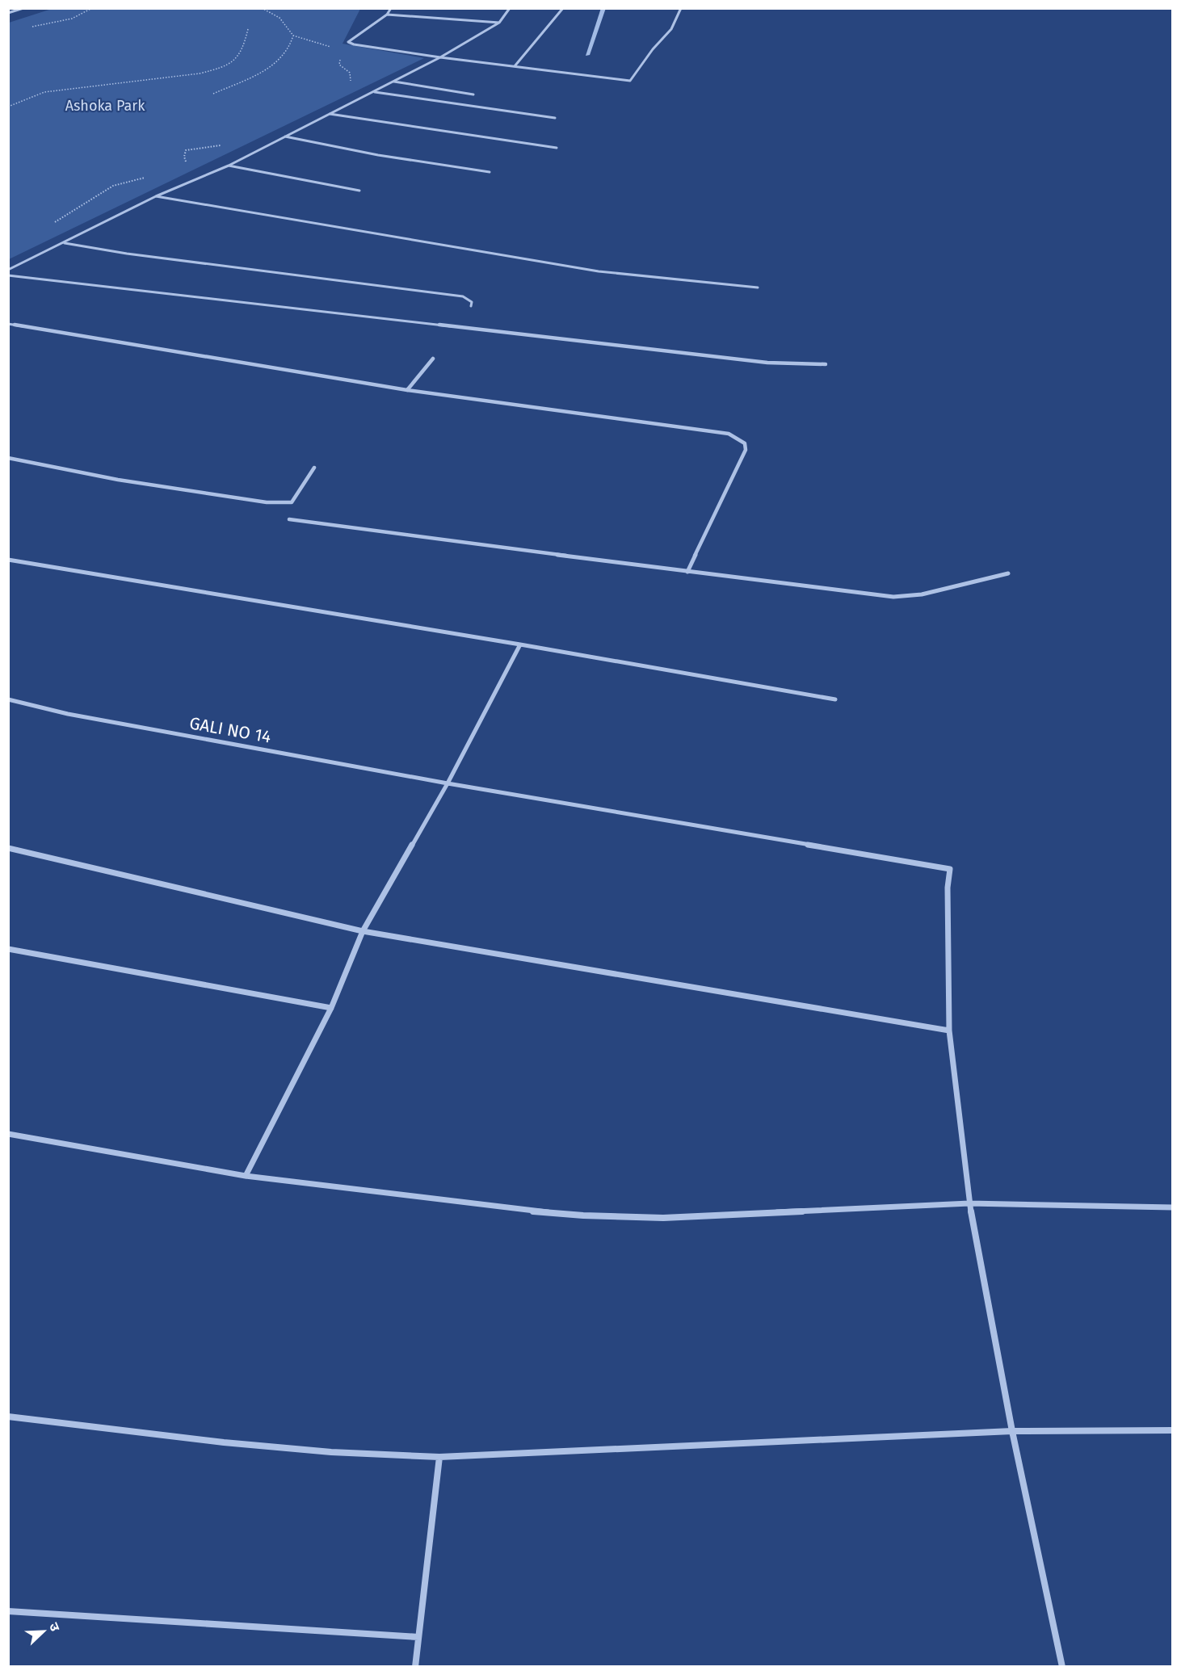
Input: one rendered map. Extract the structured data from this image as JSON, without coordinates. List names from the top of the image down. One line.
{"streets":{"street":["GALI NO 14"]},"parks":["Ashoka Park"],"north":"top right"}
